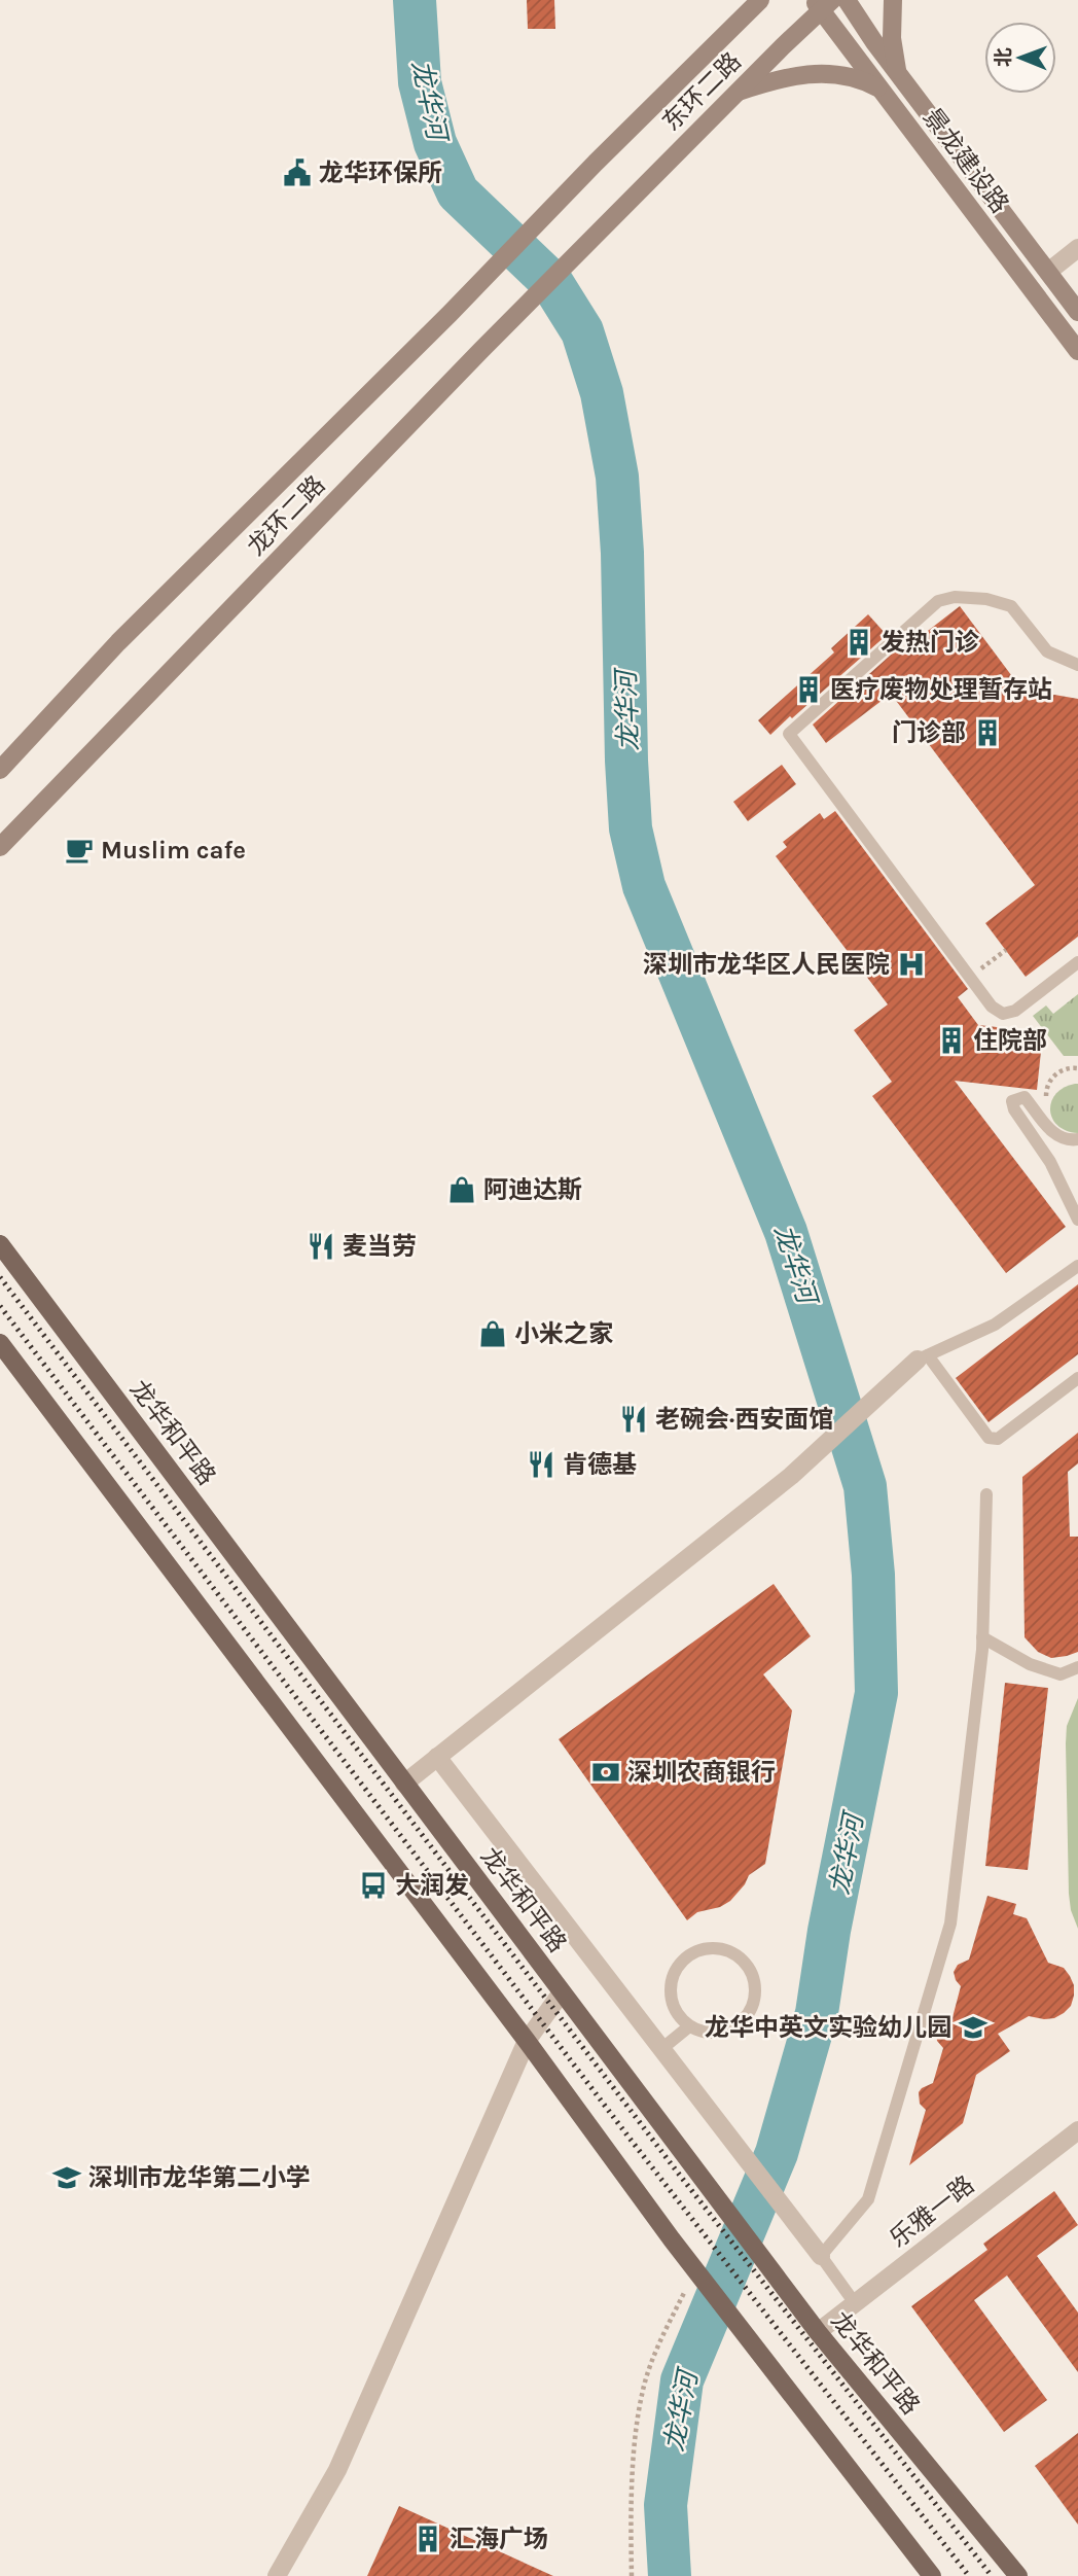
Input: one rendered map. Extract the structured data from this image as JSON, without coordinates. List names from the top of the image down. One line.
{"streets":{"main road":["东环二路","景龙建设路","龙环二路","龙华和平路"],"street":["乐雅一路"]},"crossings":[["东环二路","景龙建设路"],["东环二路","龙环二路"],["龙华和平路","乐雅一路"]],"water":["龙华河"],"places":{"public building":["龙华环保所"],"building":["发热门诊","医疗废物处理暂存站","门诊部","住院部","汇海广场"],"cafe":["Muslim cafe"],"hospital":["深圳市龙华区人民医院"],"shop":["阿迪达斯","小米之家"],"restaurant":["麦当劳","老碗会·西安面馆","肯德基"],"bank":["深圳农商银行"],"bus stop":["大润发"],"school or university":["龙华中英文实验幼儿园","深圳市龙华第二小学"]},"north":"left"}
